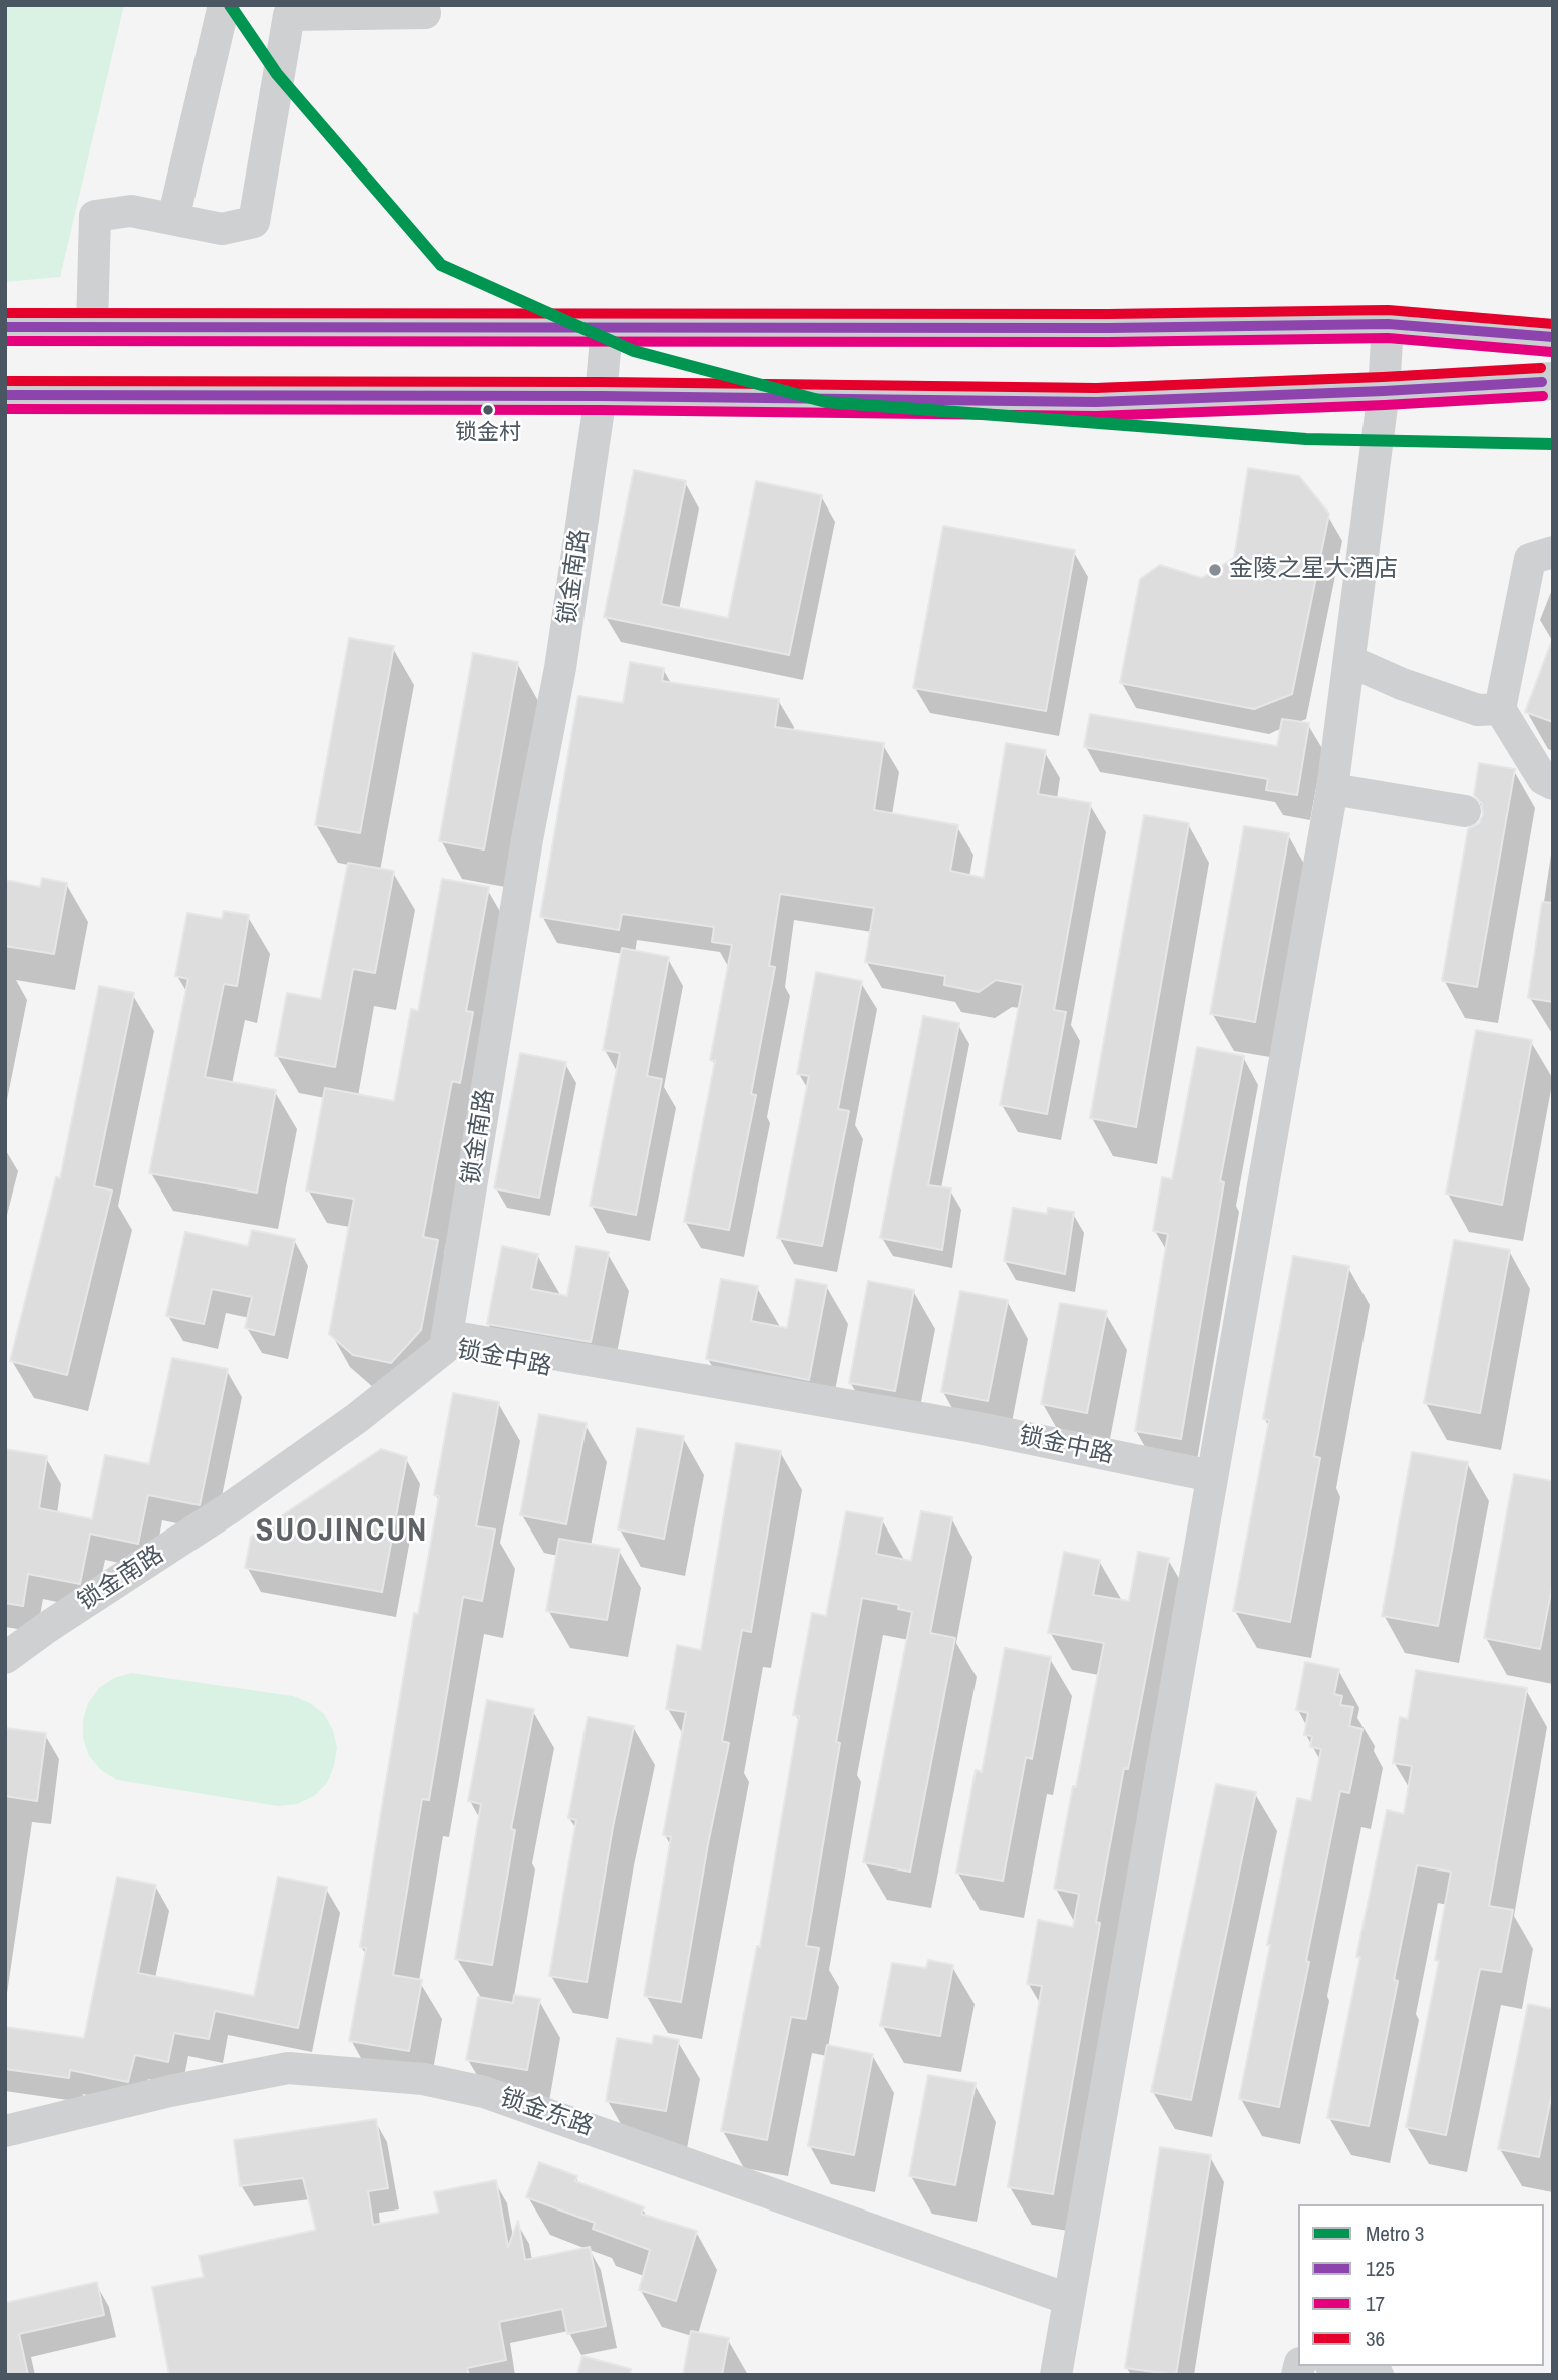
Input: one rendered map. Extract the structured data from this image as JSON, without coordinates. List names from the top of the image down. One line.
{"streets":{"street":["锁金南路","锁金中路","锁金东路"]},"crossings":[["锁金南路","锁金中路"]],"districts":["SUOJINCUN"],"places":["锁金村","金陵之星大酒店"],"lines":["metro line 3","transit line 36","transit line 125","transit line 17"],"legend":["Metro 3","125","17","36"]}
